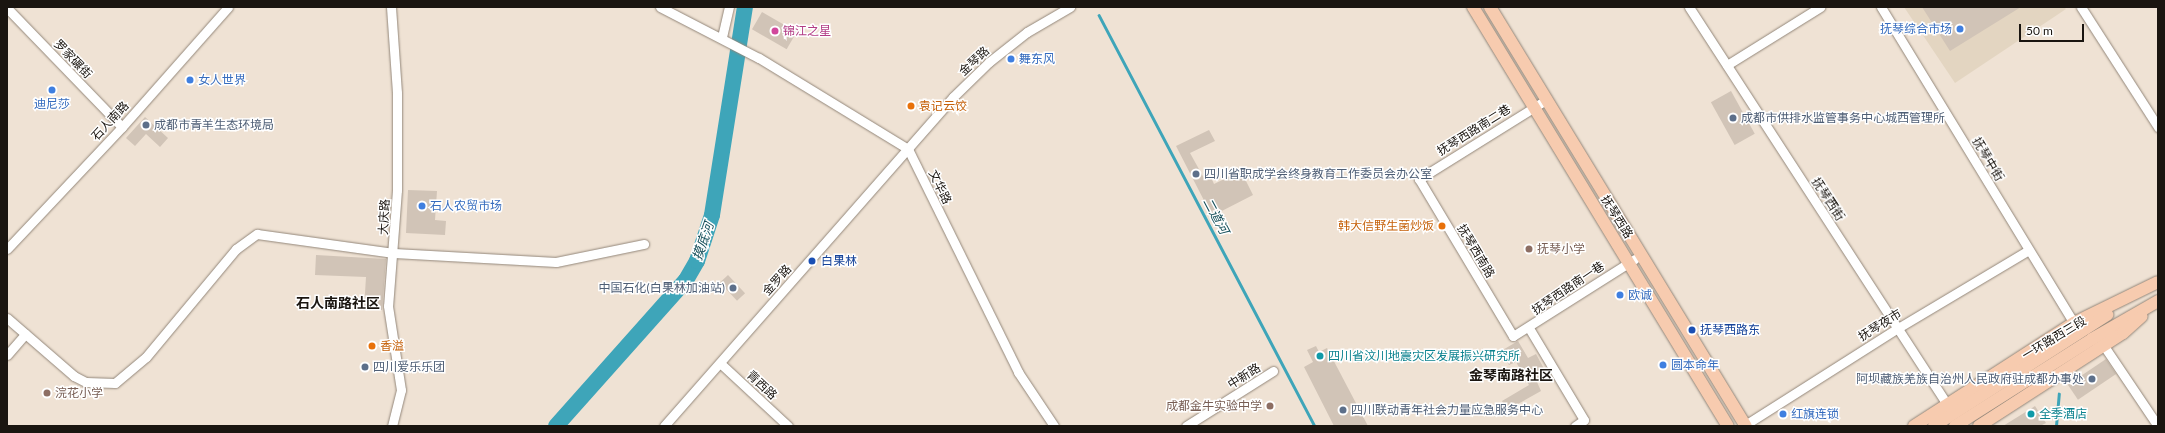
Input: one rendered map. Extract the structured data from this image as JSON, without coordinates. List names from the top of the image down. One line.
{"streets":{"main road":["抚琴西路","一环路西三段"],"street":["罗家碾街","金琴路","石人南路","抚琴西路南二巷","抚琴中街","文华路","抚琴西街","大庆路","抚琴西南路","金罗路","抚琴西路南一巷","抚琴夜市","中新路","青西路"]},"crossings":[["罗家碾街","石人南路"],["金琴路","文华路"],["金琴路","金罗路"],["抚琴西路南二巷","抚琴西路"],["抚琴西路南二巷","抚琴西南路"],["抚琴中街","抚琴夜市"],["抚琴中街","一环路西三段"],["文华路","金罗路"],["抚琴西街","抚琴夜市"],["抚琴西街","一环路西三段"],["抚琴西路","抚琴西路南一巷"],["抚琴西路","抚琴夜市"],["抚琴西南路","抚琴西路南一巷"],["金罗路","青西路"]],"districts":["石人南路社区","金琴南路社区"],"water":["二道河","摸底河"],"places":["抚琴综合市场","锦江之星","舞东风","女人世界","迪尼莎","袁记云饺","成都市供排水监管事务中心城西管理所","成都市青羊生态环境局","四川省职成学会终身教育工作委员会办公室","石人农贸市场","韩大信野生菌炒饭","抚琴小学","白果林","中国石化(白果林加油站)","欧诚","抚琴西路东","香溢","四川省汶川地震灾区发展振兴研究所","圆本命年","四川爱乐乐团","阿坝藏族羌族自治州人民政府驻成都办事处","浣花小学","成都金牛实验中学","四川联动青年社会力量应急服务中心","红旗连锁","全季酒店"],"scale_bar":"50 m"}
